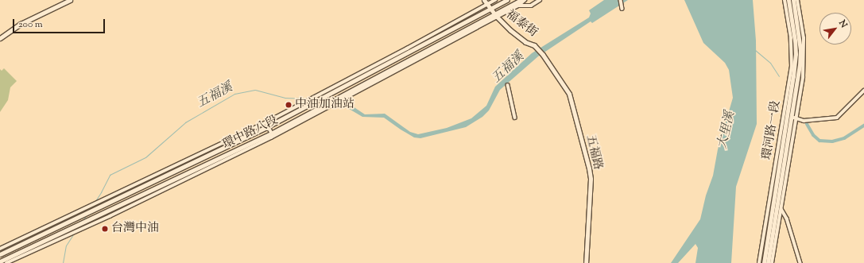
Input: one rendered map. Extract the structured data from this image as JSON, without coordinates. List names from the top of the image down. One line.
{"streets":{"street":["福泰街","環河路一段","環中路八段","五福路"]},"crossings":[["福泰街","環中路八段"],["福泰街","五福路"]],"water":["五福溪","大里溪"],"places":["中油加油站","台灣中油"],"scale_bar":"200 m","north":"top right"}
